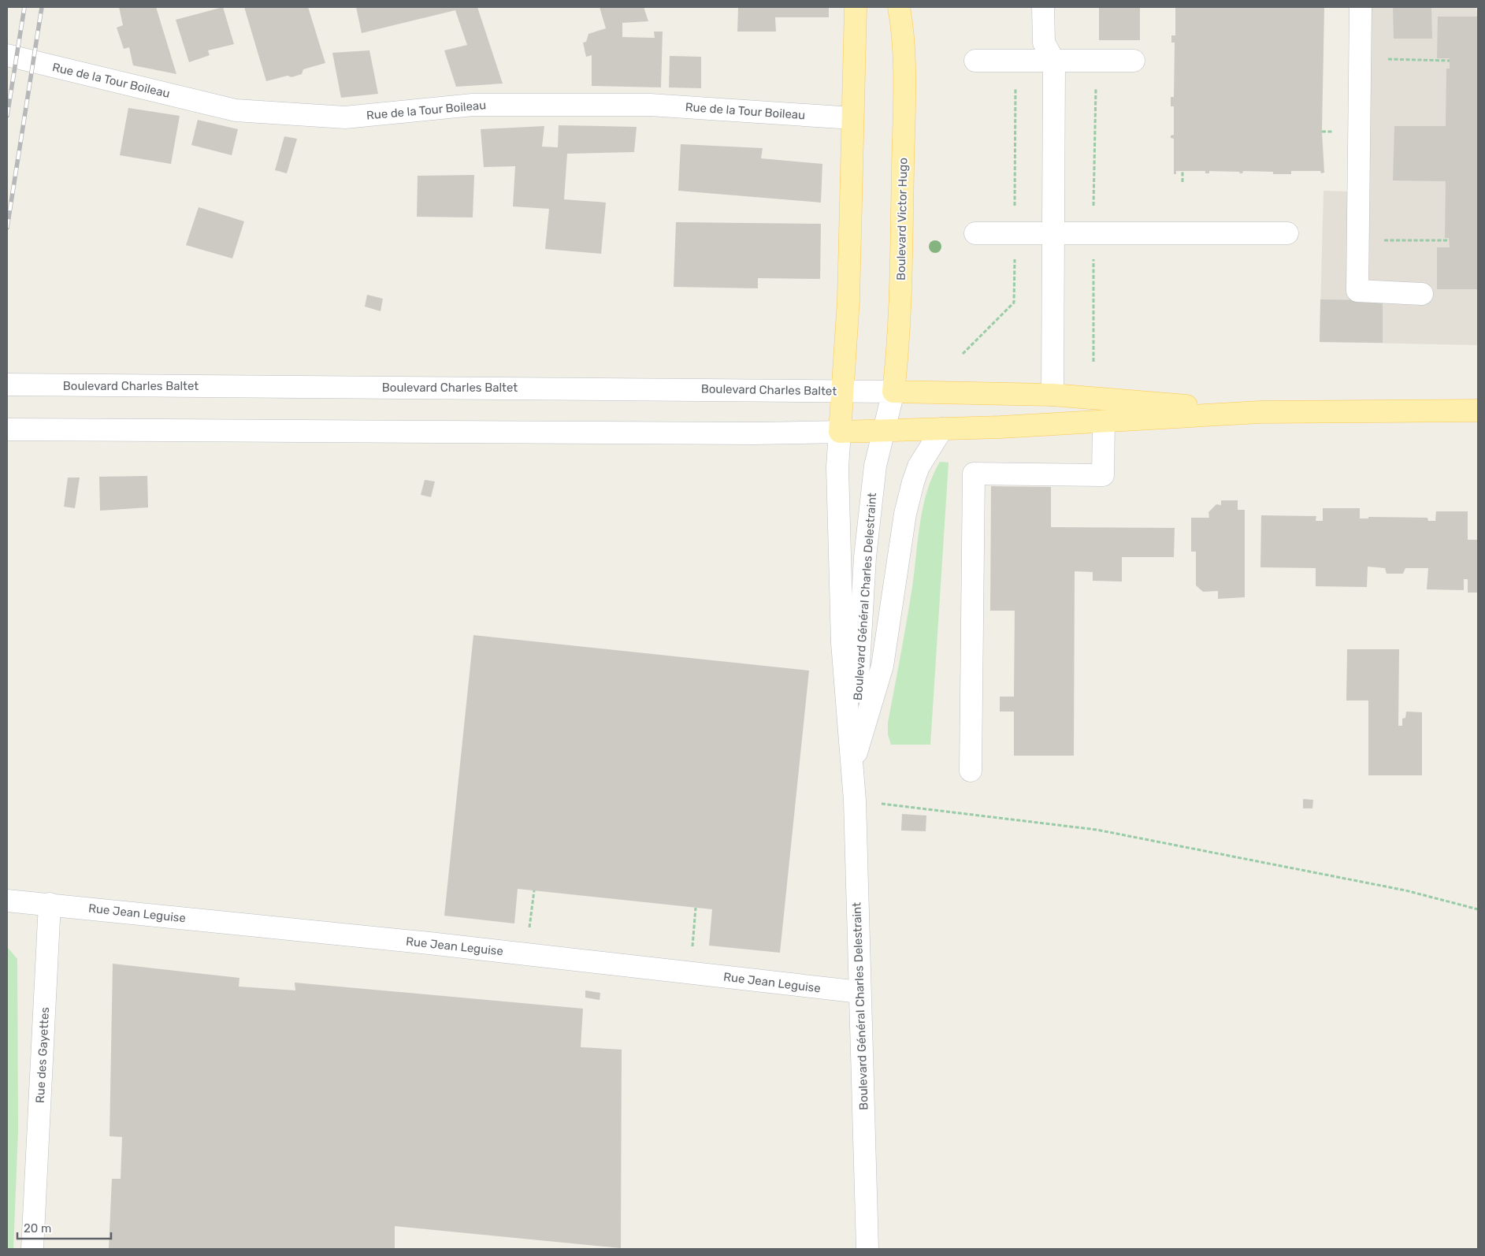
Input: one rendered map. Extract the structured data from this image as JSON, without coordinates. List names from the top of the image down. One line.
{"streets":{"main road":["Boulevard Victor Hugo"],"street":["Rue de la Tour Boileau","Boulevard Charles Baltet","Boulevard Général Charles Delestraint","Rue Jean Leguise","Rue des Gayettes"]},"crossings":[["Boulevard Victor Hugo","Boulevard Charles Baltet"],["Boulevard Victor Hugo","Boulevard Général Charles Delestraint"],["Boulevard Général Charles Delestraint","Rue Jean Leguise"],["Rue Jean Leguise","Rue des Gayettes"]],"scale_bar":"20 m"}
